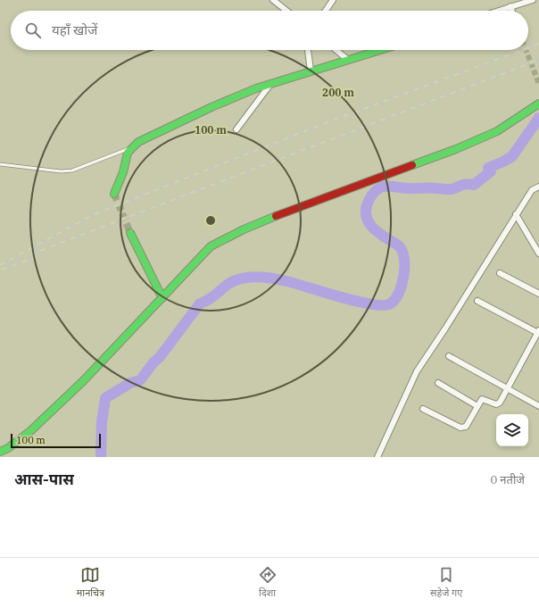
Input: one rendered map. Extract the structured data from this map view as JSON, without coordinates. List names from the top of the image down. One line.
{"scale_bar":"100 m","page":{"search":"यहाँ खोजें","scale":"100 m","heading":["आस-पास","0 नतीजे"],"nav":["मानचित्र","दिशा","सहेजे गए"]},"rings":["200 m","100 m"]}
